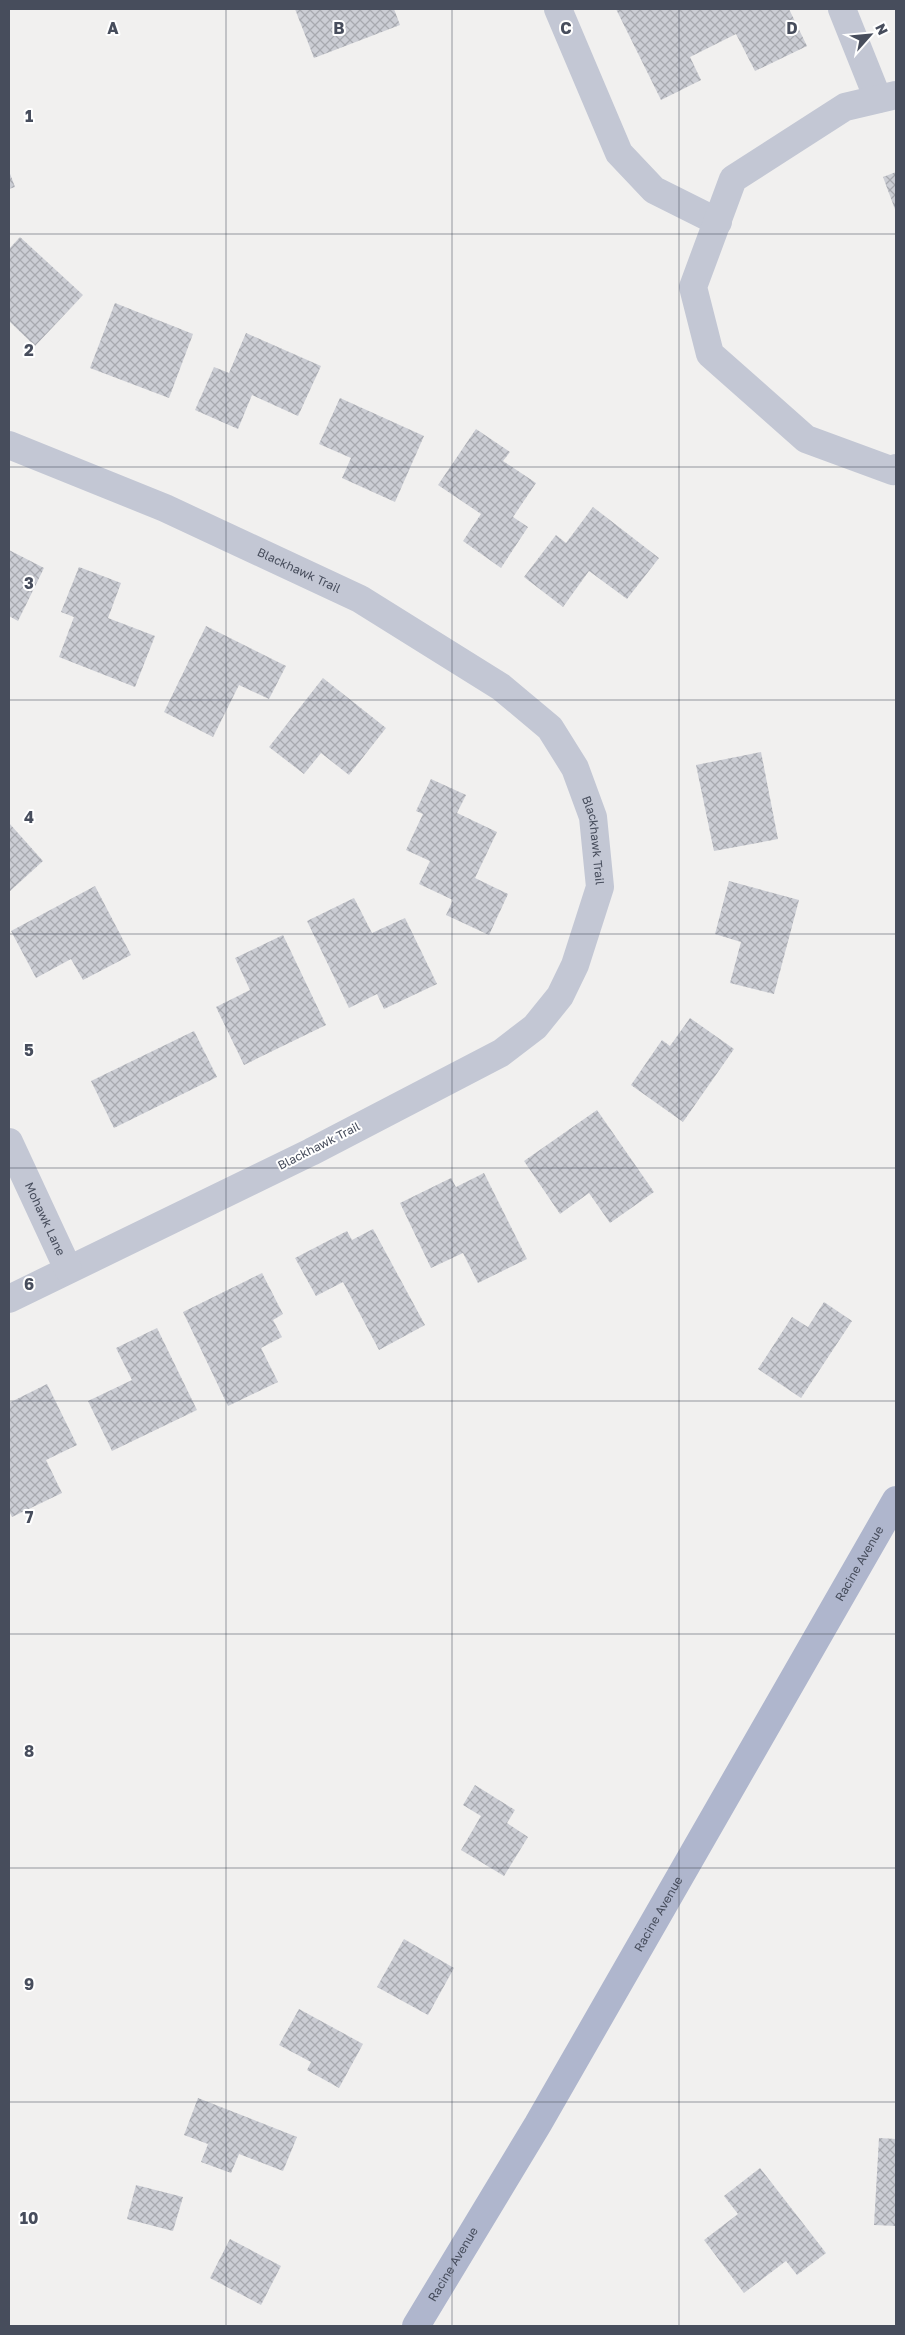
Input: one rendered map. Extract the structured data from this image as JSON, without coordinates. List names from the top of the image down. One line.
{"streets":{"main road":["Racine Avenue"],"street":["Blackhawk Trail","Mohawk Lane"]},"crossings":[["Blackhawk Trail","Mohawk Lane"]],"north":"top right","grid":{"columns":["A","B","C","D"],"rows":["1","2","3","4","5","6","7","8","9","10"]}}
